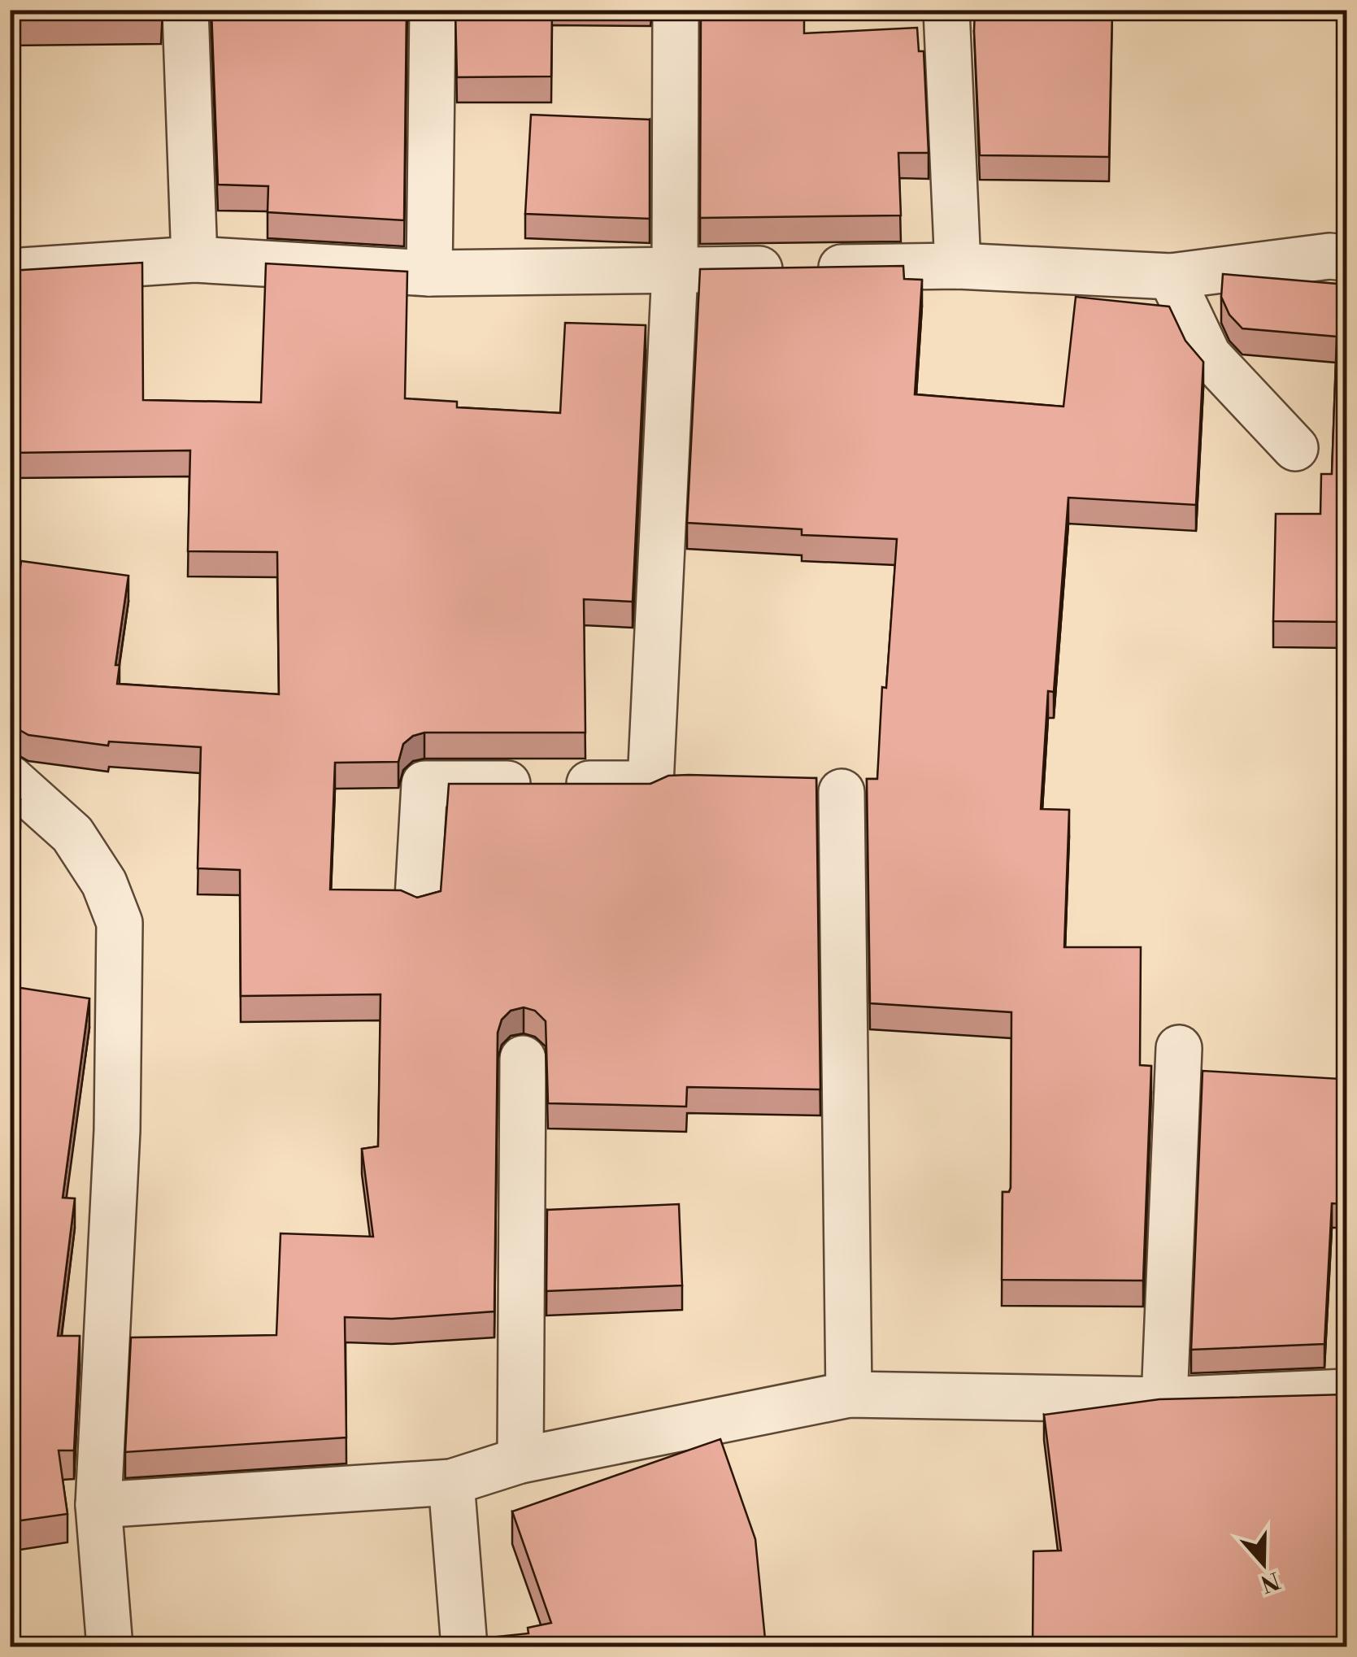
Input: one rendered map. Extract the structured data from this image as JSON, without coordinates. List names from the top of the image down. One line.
{"north":"bottom"}
